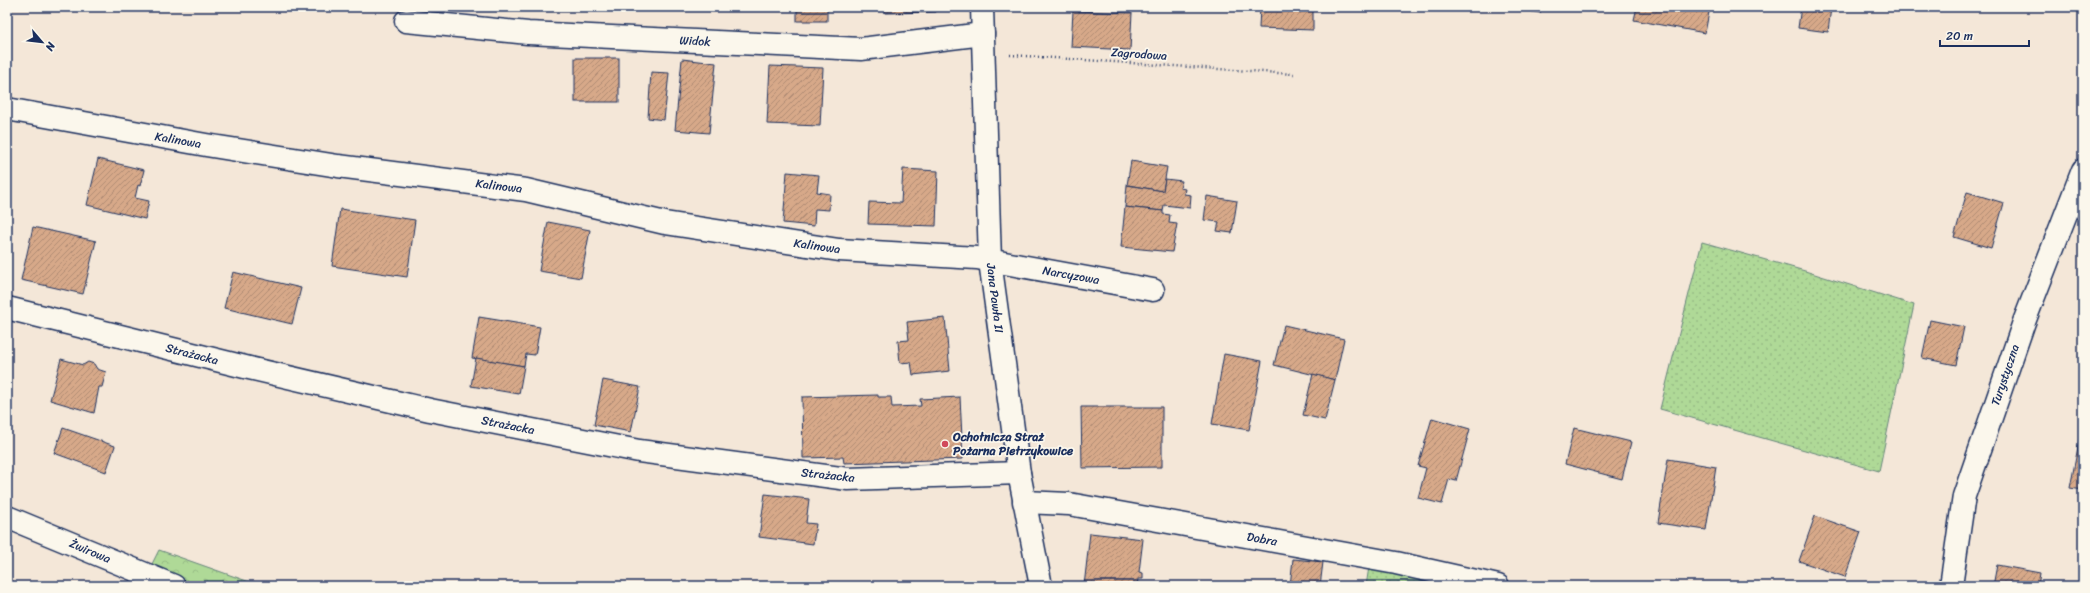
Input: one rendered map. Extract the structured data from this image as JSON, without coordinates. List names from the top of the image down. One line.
{"streets":{"street":["Widok","Kalinowa","Narcyzowa","Jana Pawła II","Strażacka","Turystyczna","Dobra","Żwirowa"],"path":["Zagrodowa"]},"crossings":[["Widok","Zagrodowa"],["Widok","Jana Pawła II"],["Zagrodowa","Jana Pawła II"],["Kalinowa","Narcyzowa"],["Kalinowa","Jana Pawła II"],["Narcyzowa","Jana Pawła II"],["Jana Pawła II","Strażacka"],["Jana Pawła II","Dobra"]],"places":["Ochotnicza Straż Pożarna Pietrzykowice"],"scale_bar":"20 m","north":"bottom right"}
